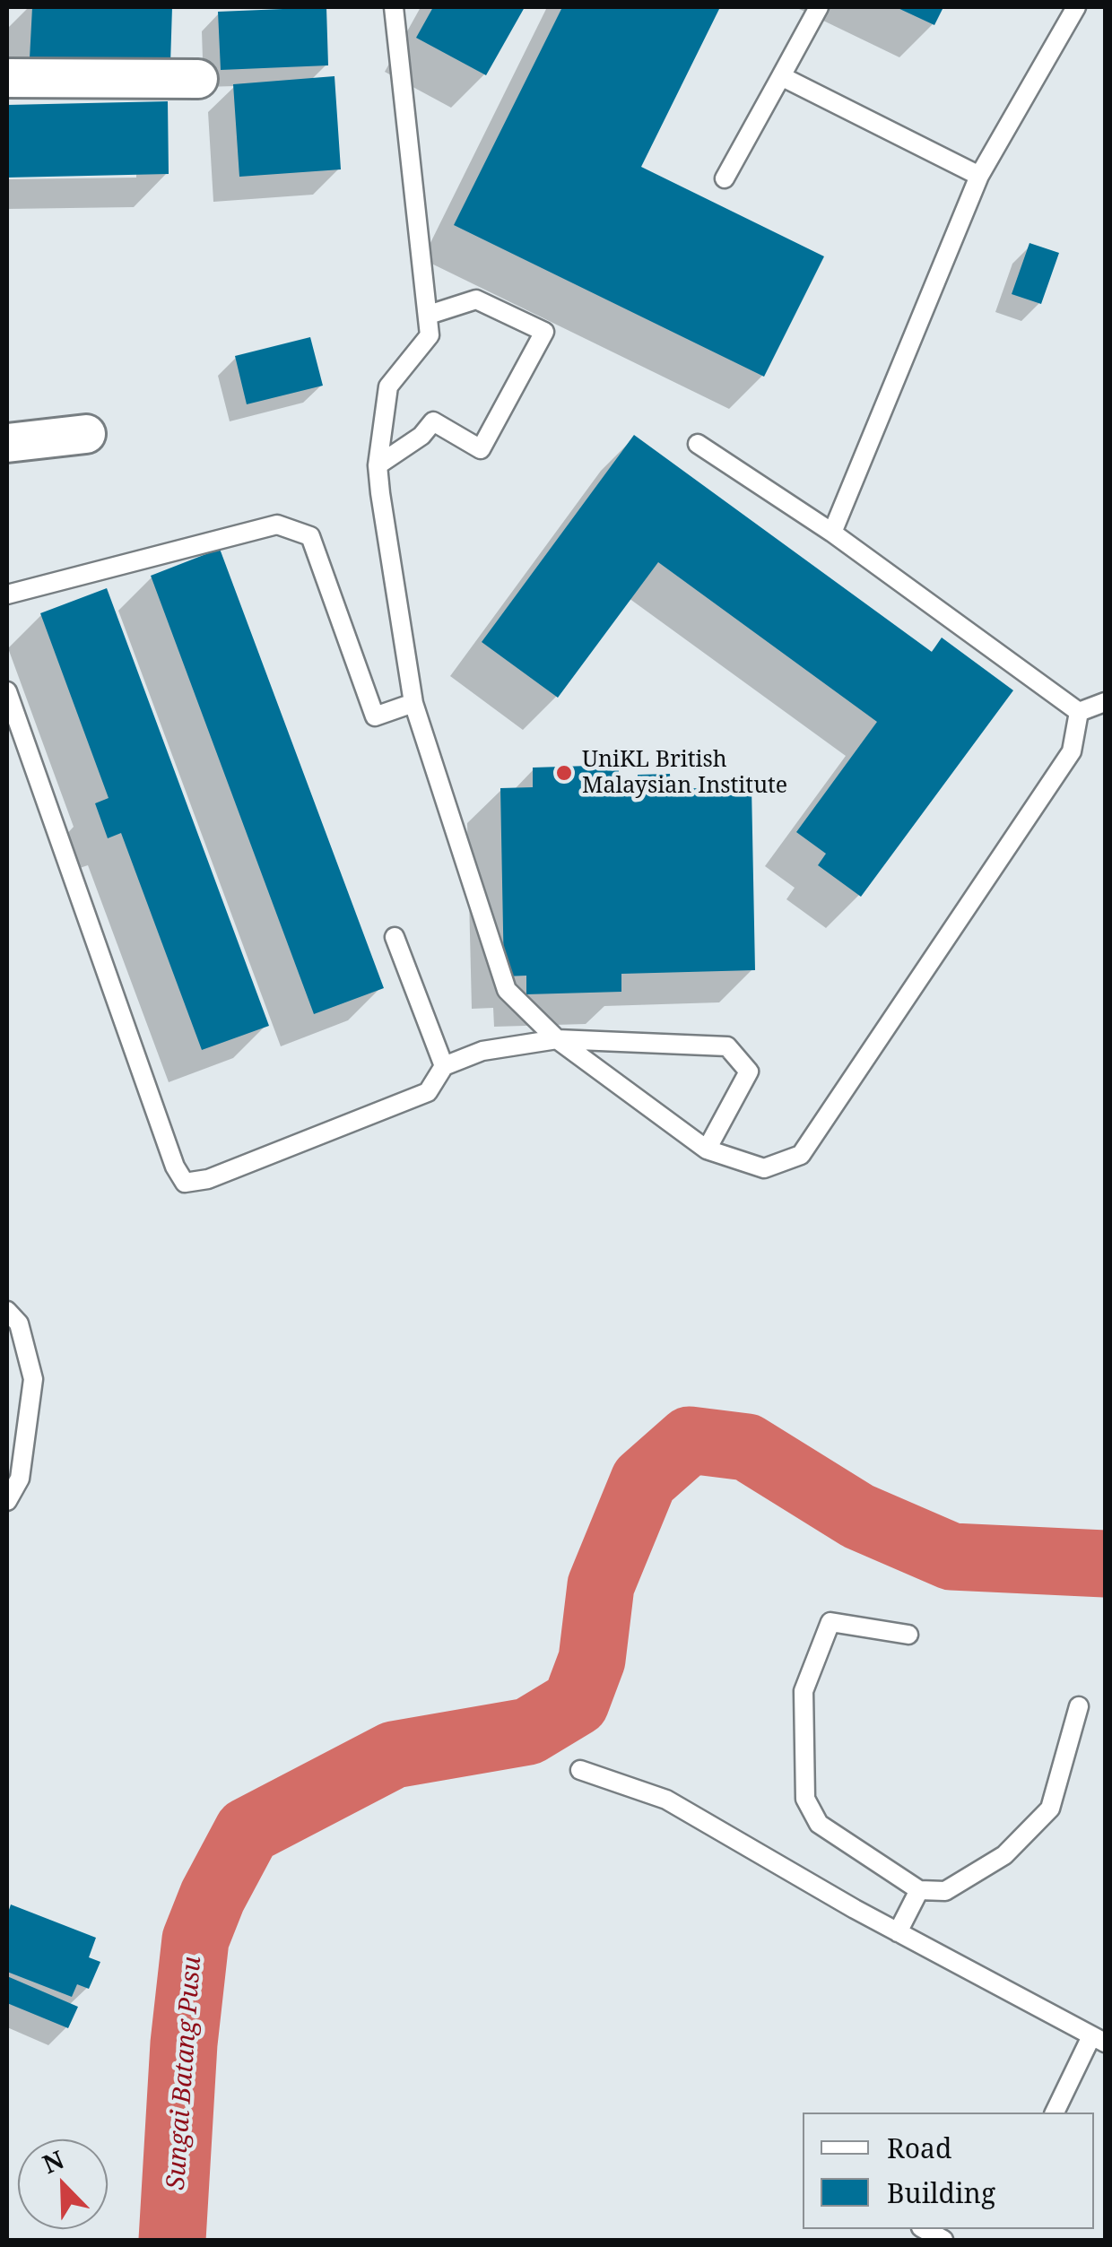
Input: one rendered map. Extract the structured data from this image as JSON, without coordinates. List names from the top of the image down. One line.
{"water":["Sungai Batang Pusu"],"places":["UniKL British Malaysian Institute"],"legend":["Road","Building"],"north":"top left"}
